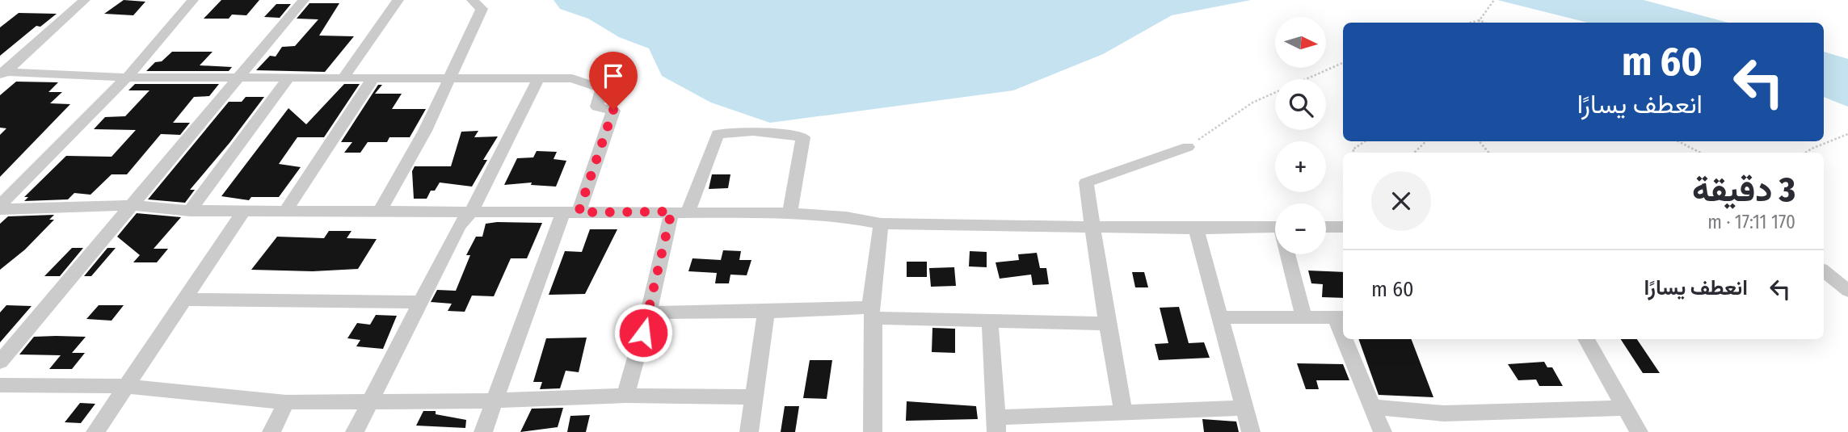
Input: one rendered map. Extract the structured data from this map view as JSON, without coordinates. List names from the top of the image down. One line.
{"north":"right","page":{"map_buttons":["+","−"],"turn":["60 m","انعطف يسارًا"],"heading":["3 دقيقة","170 m · 17:11"],"list":[{"name":"انعطف يسارًا","value":"60 m"}]}}
